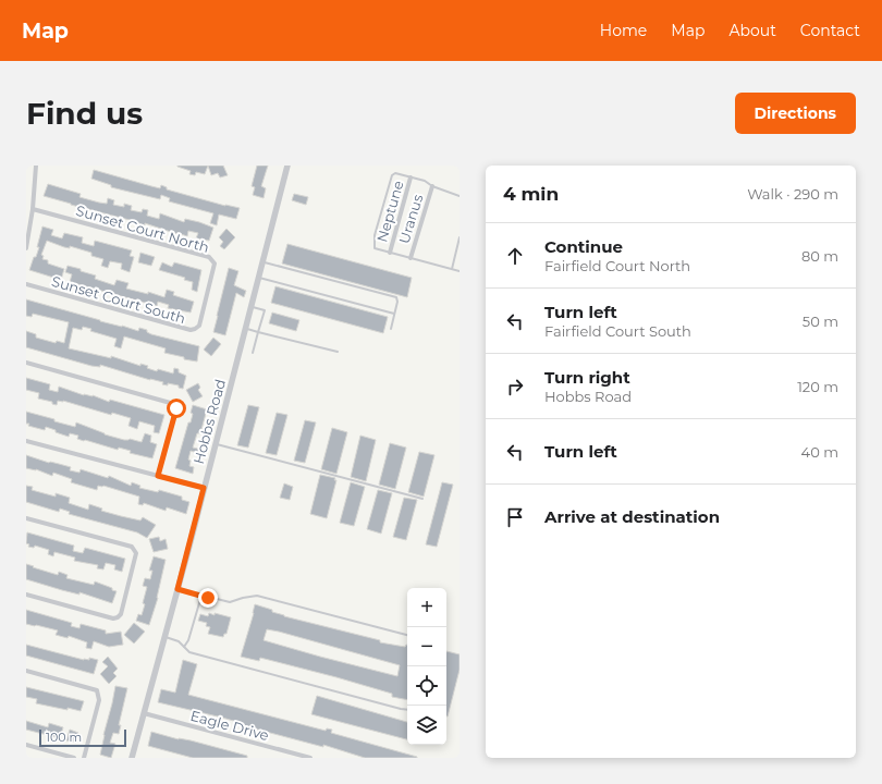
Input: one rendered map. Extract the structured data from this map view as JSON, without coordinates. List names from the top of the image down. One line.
{"streets":{"street":["Neptune","Uranus","Sunset Court North","Sunset Court South","Hobbs Road","Eagle Drive"]},"crossings":[["Sunset Court North","Sunset Court South"],["Hobbs Road","Eagle Drive"]],"scale_bar":"100 m","page":{"header":"Map","nav":["Home","Map","About","Contact"],"buttons":"Directions","title":"Find us","heading":["4 min","Walk · 290 m"],"list":[["Continue","Fairfield Court North","80 m"],["Turn left","Fairfield Court South","50 m"],["Turn right","Hobbs Road","120 m"],["Turn left","40 m"],"Arrive at destination"],"map_buttons":["+","−"],"scale":"100 m"}}
